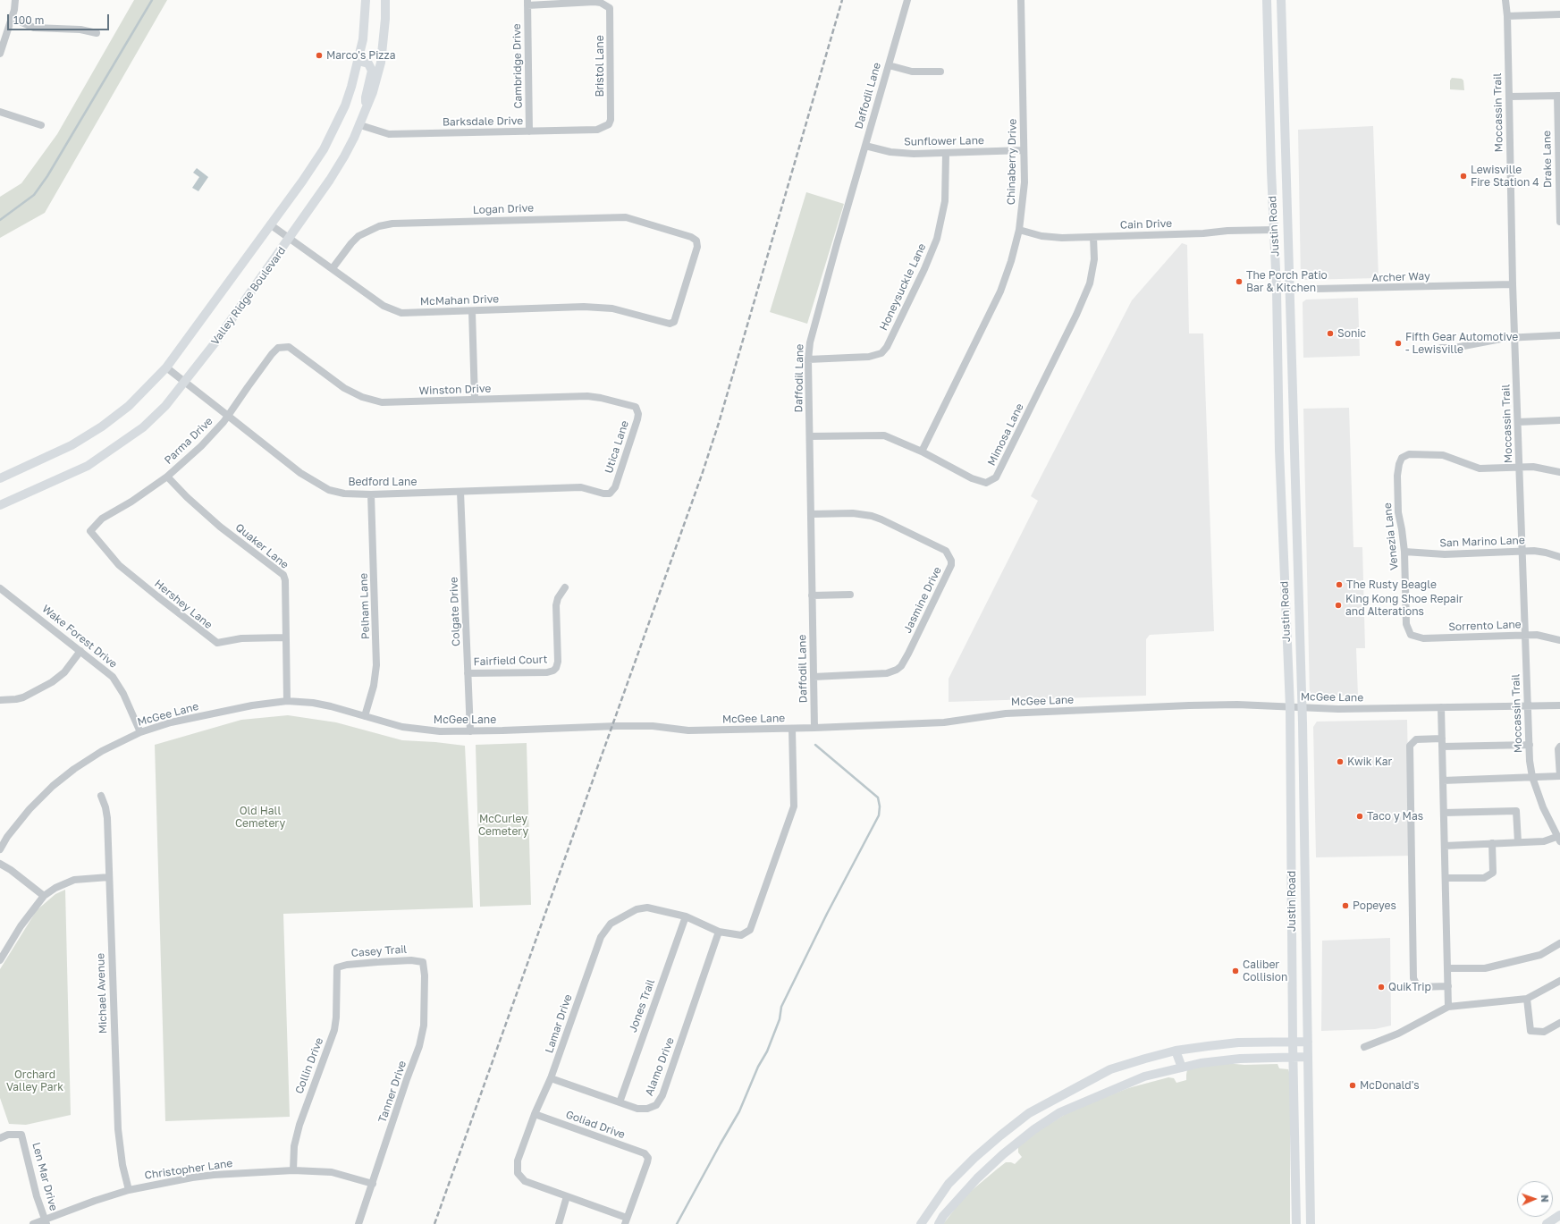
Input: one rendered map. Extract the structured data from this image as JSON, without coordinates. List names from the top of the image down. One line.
{"streets":{"main road":["Justin Road","Valley Ridge Boulevard"],"street":["Cambridge Drive","Bristol Lane","Daffodil Lane","Moccassin Trail","Barksdale Drive","Sunflower Lane","Drake Lane","Chinaberry Drive","Logan Drive","Cain Drive","Archer Way","Honeysuckle Lane","McMahan Drive","Winston Drive","Mimosa Lane","Parma Drive","Utica Lane","Bedford Lane","Venezia Lane","San Marino Lane","Quaker Lane","Jasmine Drive","Hershey Lane","Pelham Lane","Colgate Drive","Sorrento Lane","Wake Forest Drive","Fairfield Court","McGee Lane","Casey Trail","Michael Avenue","Jones Trail","Lamar Drive","Collin Drive","Alamo Drive","Tanner Drive","Goliad Drive","Christopher Lane","Len Mar Drive"]},"crossings":[["Cambridge Drive","Bristol Lane"],["Cambridge Drive","Barksdale Drive"],["Bristol Lane","Barksdale Drive"],["Daffodil Lane","Sunflower Lane"],["Daffodil Lane","Honeysuckle Lane"],["Daffodil Lane","Mimosa Lane"],["Daffodil Lane","Jasmine Drive"],["Daffodil Lane","McGee Lane"],["Moccassin Trail","Archer Way"],["Moccassin Trail","Venezia Lane"],["Moccassin Trail","San Marino Lane"],["Moccassin Trail","Sorrento Lane"],["Moccassin Trail","McGee Lane"],["Barksdale Drive","Valley Ridge Boulevard"],["Sunflower Lane","Chinaberry Drive"],["Sunflower Lane","Honeysuckle Lane"],["Chinaberry Drive","Cain Drive"],["Chinaberry Drive","Mimosa Lane"],["Logan Drive","McMahan Drive"],["Cain Drive","Justin Road"],["Cain Drive","Mimosa Lane"],["Justin Road","Archer Way"],["Justin Road","McGee Lane"],["Valley Ridge Boulevard","McMahan Drive"],["Valley Ridge Boulevard","Bedford Lane"],["Winston Drive","Parma Drive"],["Winston Drive","Utica Lane"],["Parma Drive","Bedford Lane"],["Parma Drive","Quaker Lane"],["Parma Drive","Hershey Lane"],["Utica Lane","Bedford Lane"],["Bedford Lane","Pelham Lane"],["Bedford Lane","Colgate Drive"],["Venezia Lane","San Marino Lane"],["Venezia Lane","Sorrento Lane"],["Quaker Lane","Hershey Lane"],["Quaker Lane","McGee Lane"],["Pelham Lane","McGee Lane"],["Colgate Drive","Fairfield Court"],["Colgate Drive","McGee Lane"],["Wake Forest Drive","McGee Lane"],["McGee Lane","Lamar Drive"],["Casey Trail","Collin Drive"],["Casey Trail","Tanner Drive"],["Michael Avenue","Christopher Lane"],["Jones Trail","Lamar Drive"],["Jones Trail","Alamo Drive"],["Lamar Drive","Alamo Drive"],["Lamar Drive","Goliad Drive"],["Collin Drive","Christopher Lane"],["Tanner Drive","Christopher Lane"],["Christopher Lane","Len Mar Drive"]],"parks":["Old Hall Cemetery","McCurley Cemetery","Orchard Valley Park"],"places":["Marco's Pizza","Lewisville Fire Station 4","The Porch Patio Bar & Kitchen","Sonic","Fifth Gear Automotive - Lewisville","The Rusty Beagle","King Kong Shoe Repair and Alterations","Kwik Kar","Taco y Mas","Popeyes","Caliber Collision","QuikTrip","McDonald's"],"scale_bar":"100 m","north":"right"}
